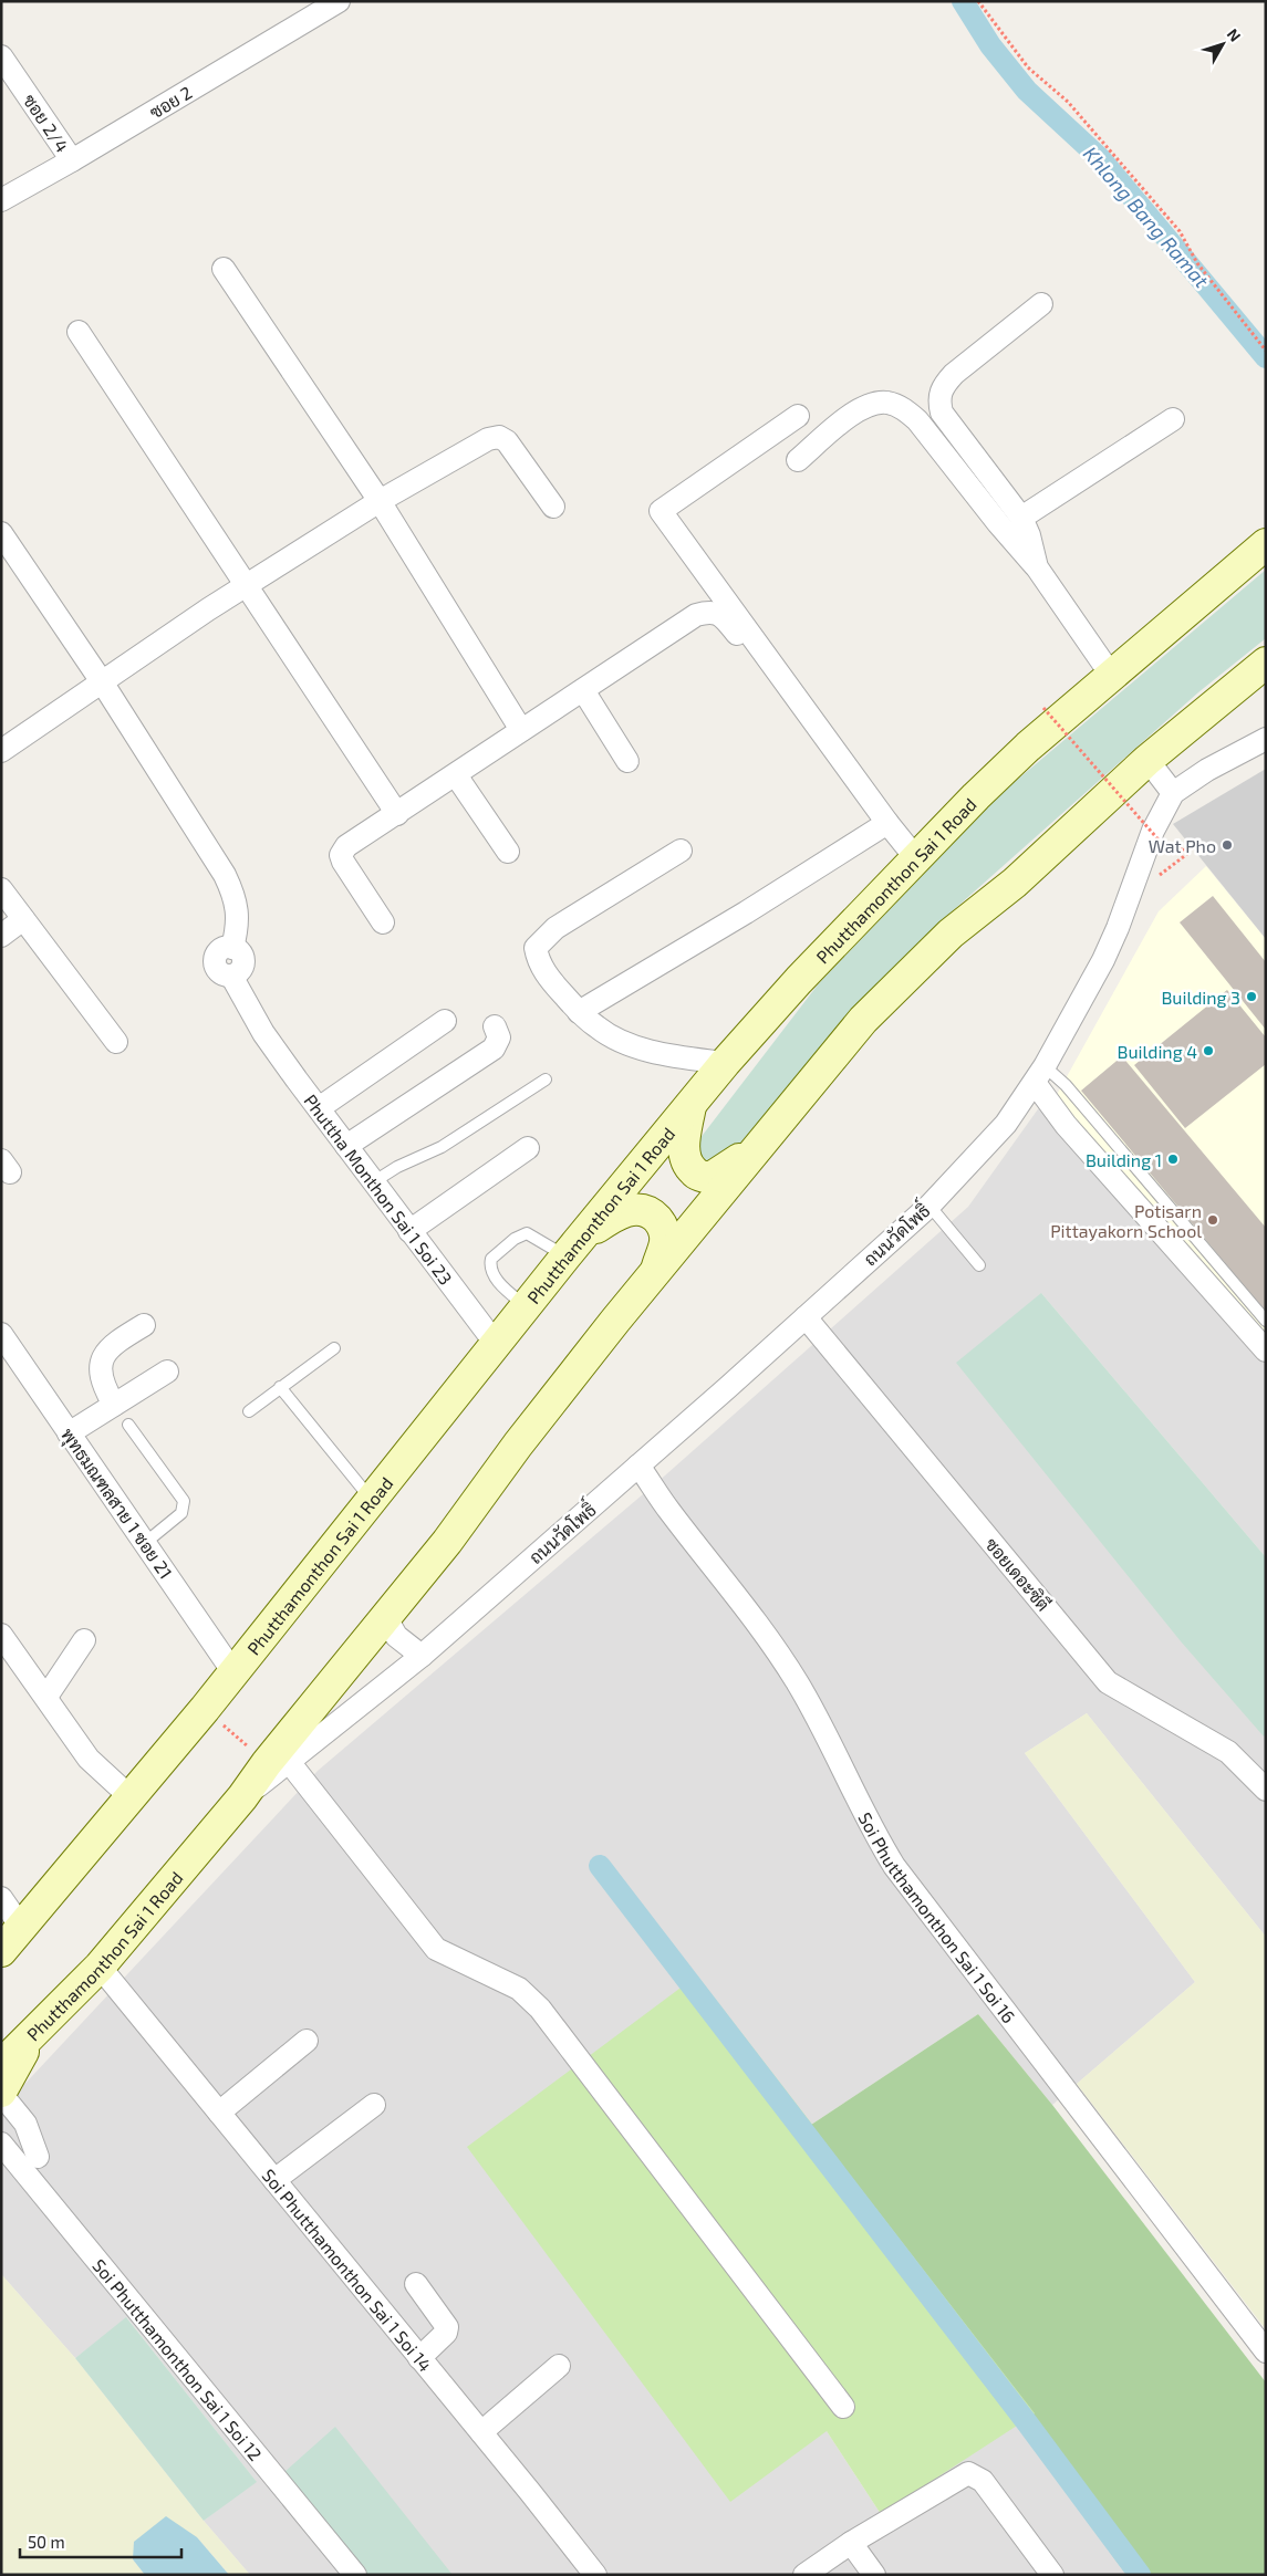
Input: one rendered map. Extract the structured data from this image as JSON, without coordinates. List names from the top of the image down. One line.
{"streets":{"main road":["Phutthamonthon Sai 1 Road"],"street":["ซอย 2","ซอย 2/4","Phuttha Monthon Sai 1 Soi 23","ถนนวัดโพธิ์","พุทธมณฑลสาย 1 ซอย 21","ซอยเดอะซิตี","Soi Phutthamonthon Sai 1 Soi 16","Soi Phutthamonthon Sai 1 Soi 14","Soi Phutthamonthon Sai 1 Soi 12"]},"crossings":[["ซอย 2","ซอย 2/4"],["Phutthamonthon Sai 1 Road","Phuttha Monthon Sai 1 Soi 23"],["Phutthamonthon Sai 1 Road","ถนนวัดโพธิ์"],["Phutthamonthon Sai 1 Road","พุทธมณฑลสาย 1 ซอย 21"],["Phutthamonthon Sai 1 Road","Soi Phutthamonthon Sai 1 Soi 14"],["ถนนวัดโพธิ์","ซอยเดอะซิตี"],["ถนนวัดโพธิ์","Soi Phutthamonthon Sai 1 Soi 16"]],"water":["Khlong Bang Ramat"],"places":["Wat Pho","Building 3","Building 4","Building 1","Potisarn Pittayakorn School"],"scale_bar":"50 m","north":"top right"}
